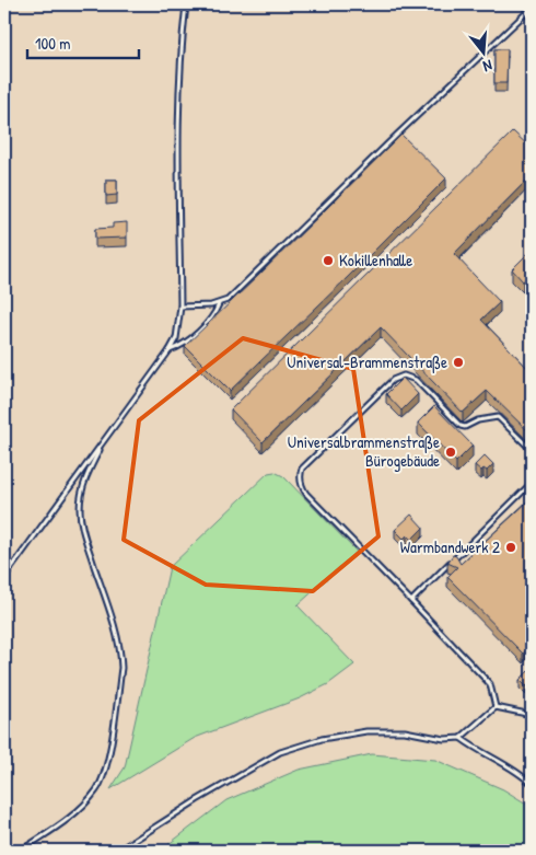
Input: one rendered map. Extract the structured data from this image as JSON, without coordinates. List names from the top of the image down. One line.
{"places":["Kokillenhalle","Universal-Brammenstraße","Universalbrammenstraße Bürogebäude","Warmbandwerk 2"],"scale_bar":"100 m","north":"bottom"}
